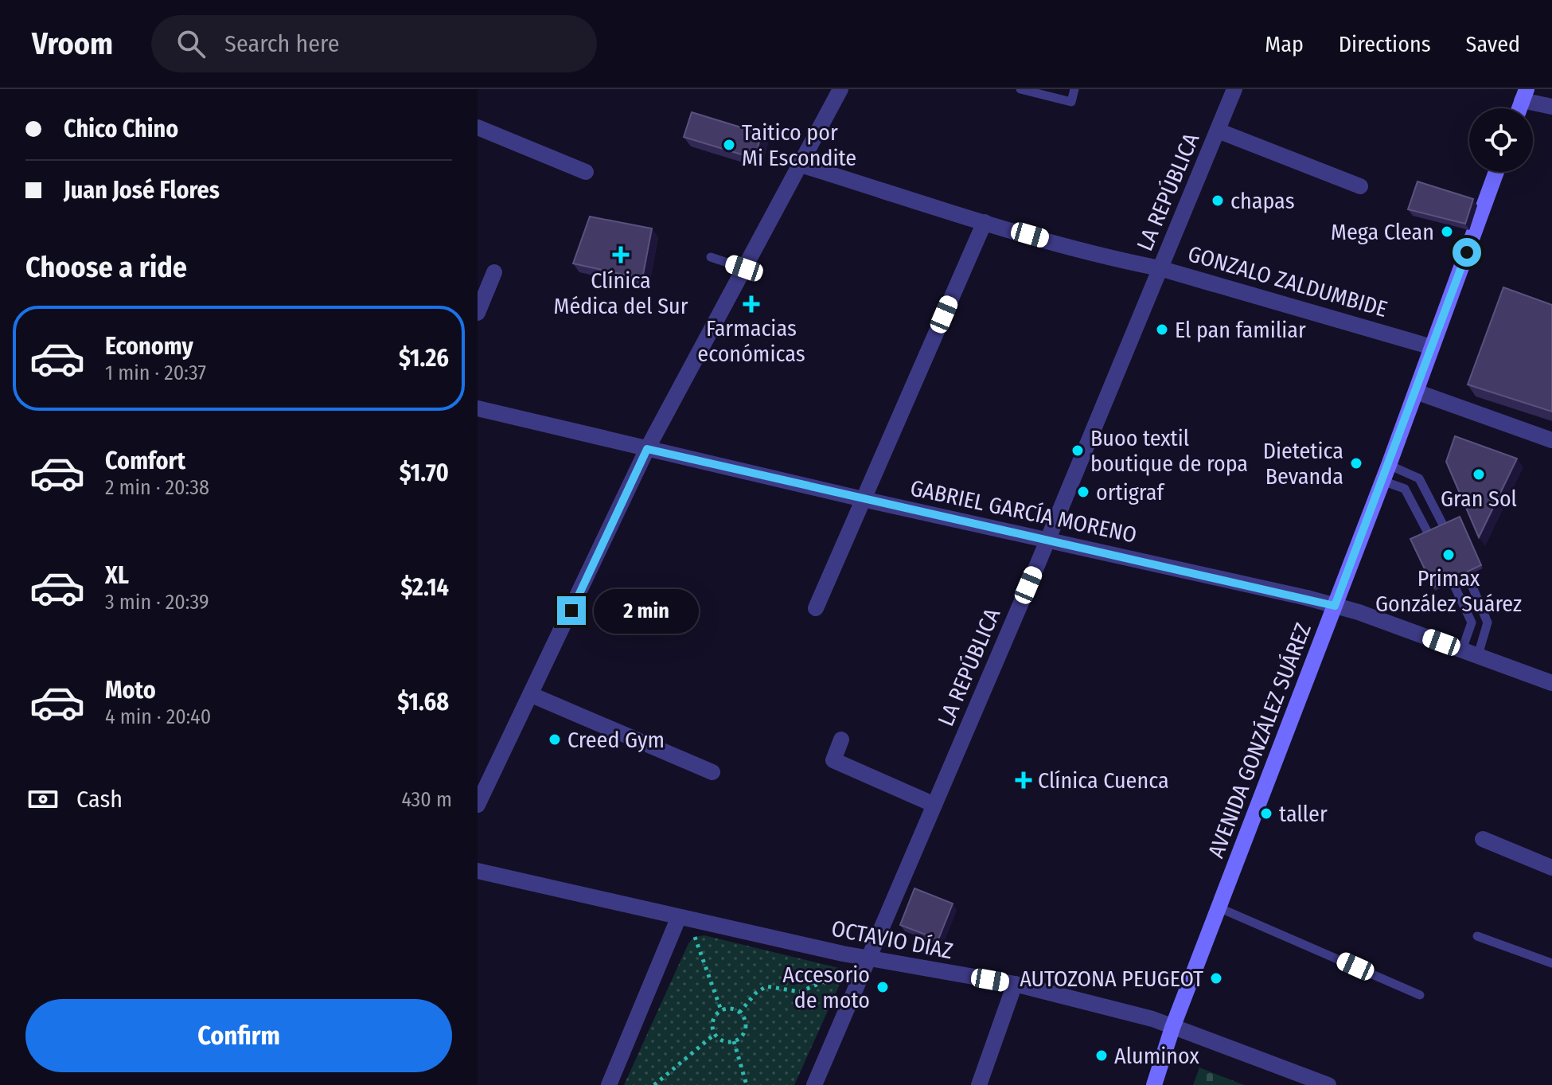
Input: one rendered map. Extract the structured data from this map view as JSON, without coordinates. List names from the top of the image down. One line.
{"streets":{"main road":["AVENIDA GONZÁLEZ SUÁREZ"],"street":["LA REPÚBLICA","GONZALO ZALDUMBIDE","GABRIEL GARCÍA MORENO","OCTAVIO DÍAZ"]},"crossings":[["LA REPÚBLICA","GONZALO ZALDUMBIDE"],["LA REPÚBLICA","GABRIEL GARCÍA MORENO"],["LA REPÚBLICA","OCTAVIO DÍAZ"],["GONZALO ZALDUMBIDE","AVENIDA GONZÁLEZ SUÁREZ"],["GABRIEL GARCÍA MORENO","AVENIDA GONZÁLEZ SUÁREZ"],["AVENIDA GONZÁLEZ SUÁREZ","OCTAVIO DÍAZ"]],"places":{"other":["Taitico por Mi Escondite","chapas","Mega Clean","El pan familiar","Buoo textil boutique de ropa","Dietetica Bevanda","Gran Sol","ortigraf","Primax González Suárez","Creed Gym","taller","AUTOZONA PEUGEOT","Accesorio de moto","Aluminox"],"health":["Clínica Médica del Sur","Farmacias económicas","Clínica Cuenca"]},"page":{"header":"Vroom","search":"Search here","nav":["Map","Directions","Saved"],"banner":["Chico Chino","Juan José Flores"],"heading":"Choose a ride","list":[{"name":"Economy","note":"1 min · 20:37","value":"$1.26"},{"name":"Comfort","note":"2 min · 20:38","value":"$1.70"},{"name":"XL","note":"3 min · 20:39","value":"$2.14"},{"name":"Moto","note":"4 min · 20:40","value":"$1.68"}],"bubble":"2 min","pay":["Cash","430 m"],"buttons":"Confirm"}}
